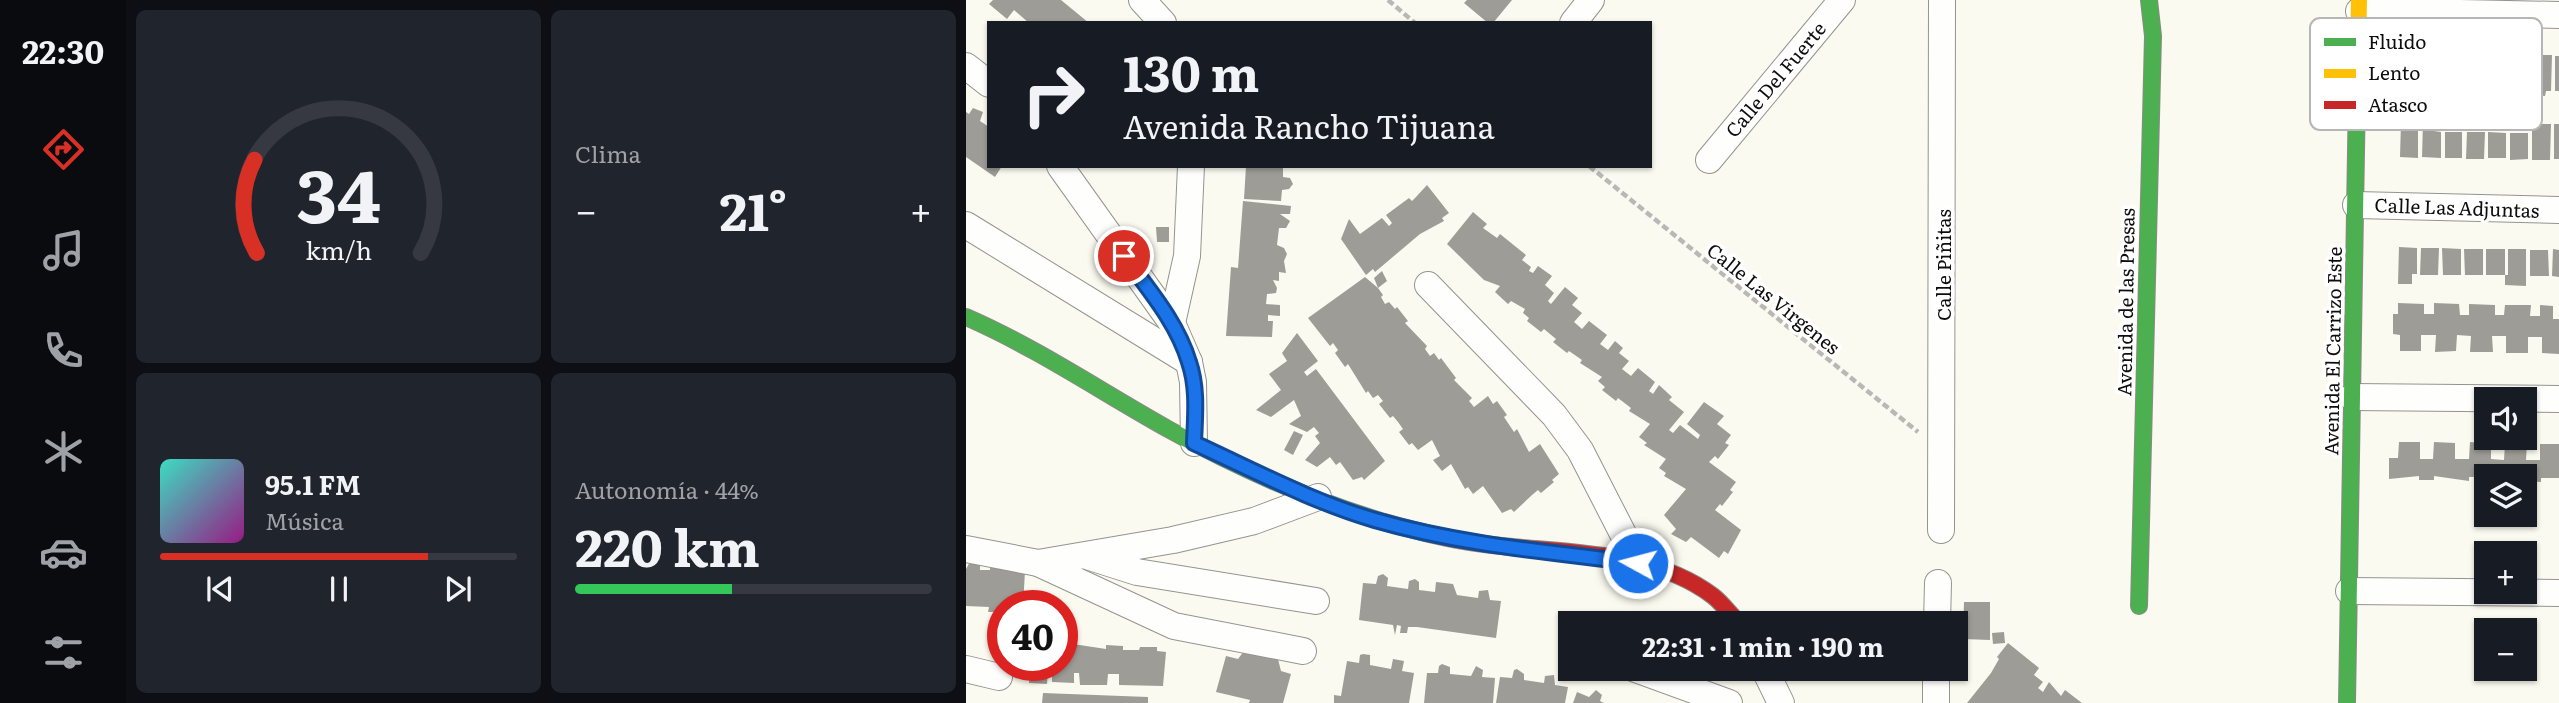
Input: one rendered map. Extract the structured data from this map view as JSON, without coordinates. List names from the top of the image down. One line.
{"streets":{"street":["Calle Del Fuerte","Calle Las Adjuntas","Calle Piñitas","Avenida de las Presas","Avenida El Carrizo Este"],"path":["Calle Las Virgenes"]},"crossings":[["Calle Las Adjuntas","Avenida El Carrizo Este"],["Calle Piñitas","Calle Las Virgenes"]],"legend":["Fluido","Lento","Atasco"],"page":{"tabs":"22:30","tile":["Clima",["Autonomía · 44%","220 km"]],"turn":["130 m","Avenida Rancho Tijuana"],"heat":["−","21°","+"],"map_buttons":["+","−"],"song":["95.1 FM","Música"],"limit":"40","trip":"22:31 · 1 min · 190 m","gauge":["34","km/h"]}}
